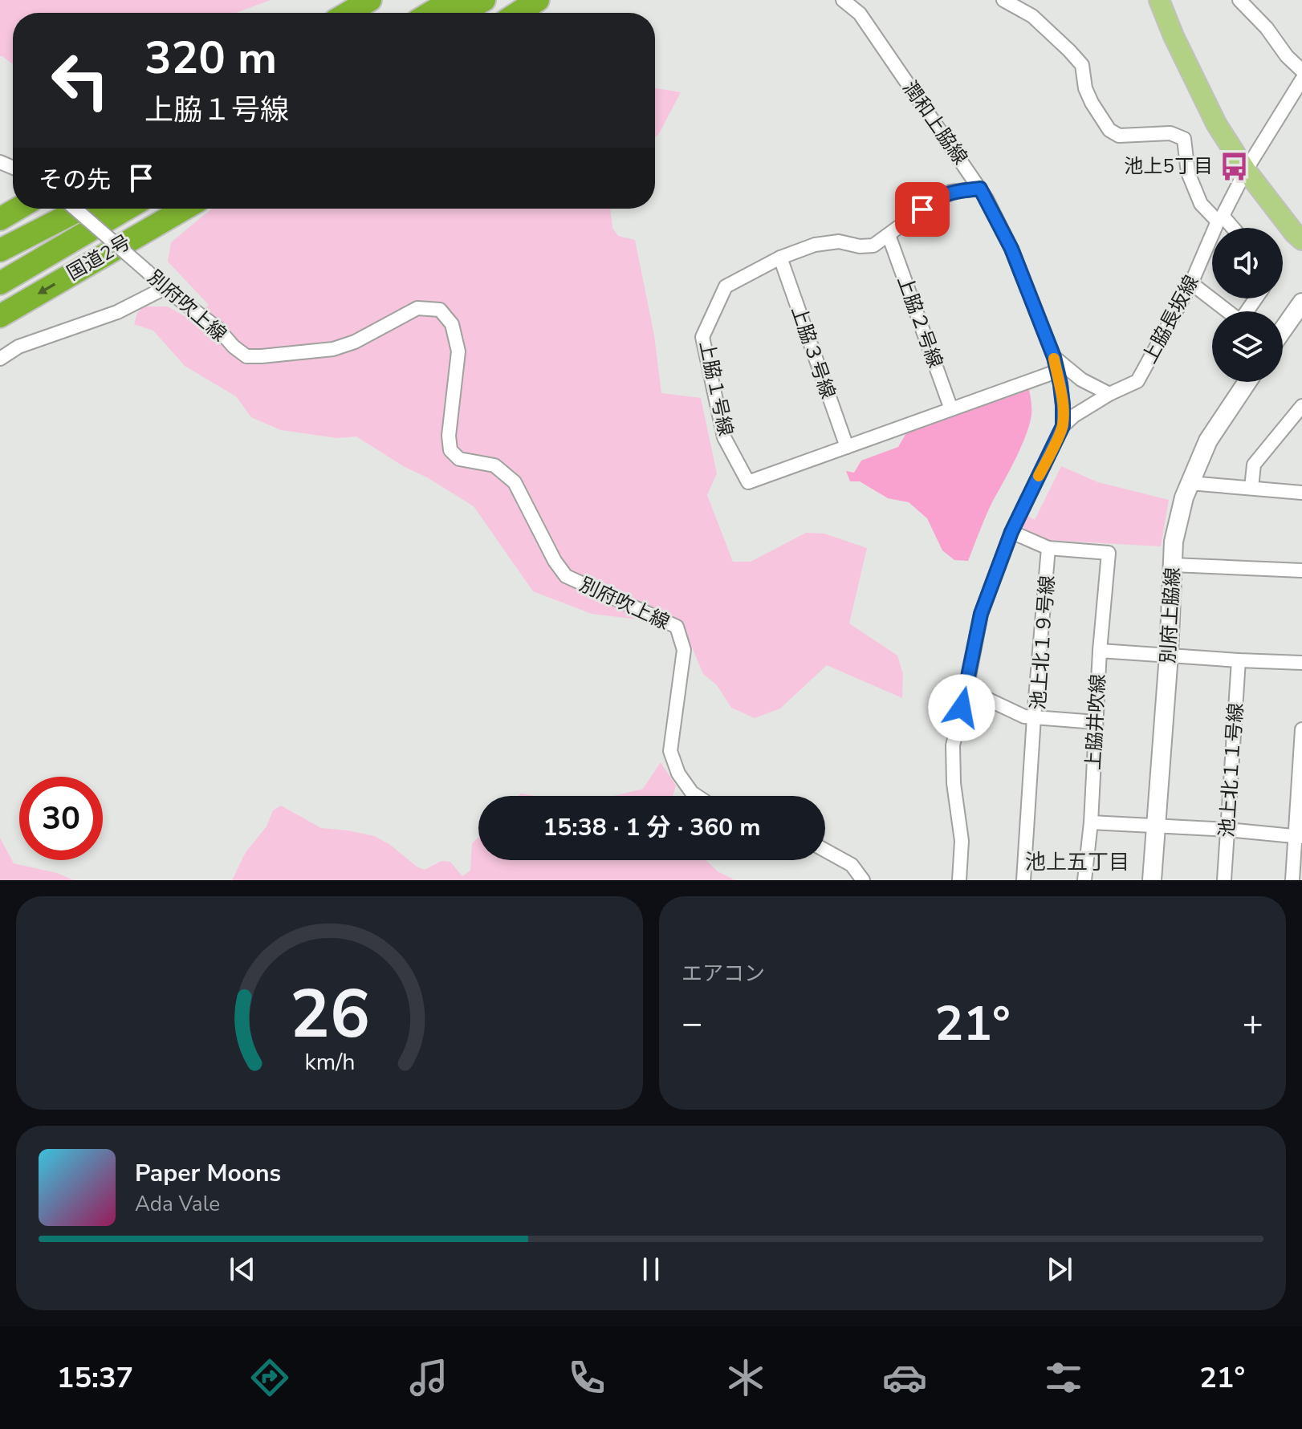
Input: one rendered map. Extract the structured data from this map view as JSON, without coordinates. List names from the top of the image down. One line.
{"streets":{"highway":["国道2号"],"street":["潤和上脇線","別府吹上線","上脇長坂線","上脇２号線","上脇３号線","上脇１号線","別府上脇線","池上北１９号線","上脇井吹線","池上北１１号線"]},"crossings":[["潤和上脇線","上脇長坂線"],["潤和上脇線","上脇１号線"],["上脇２号線","上脇１号線"],["上脇３号線","上脇１号線"],["別府上脇線","上脇井吹線"],["池上北１９号線","上脇井吹線"],["上脇井吹線","池上北１１号線"]],"districts":["池上五丁目"],"places":{"bus stop":["池上5丁目"]},"page":{"turn":["320 m","上脇１号線"],"then":"その先","limit":"30","trip":"15:38 · 1 分 · 360 m","tile":"エアコン","heat":["−","21°","+"],"song":["Paper Moons","Ada Vale"],"tabs":["15:37","21°"],"gauge":["26","km/h"]}}
